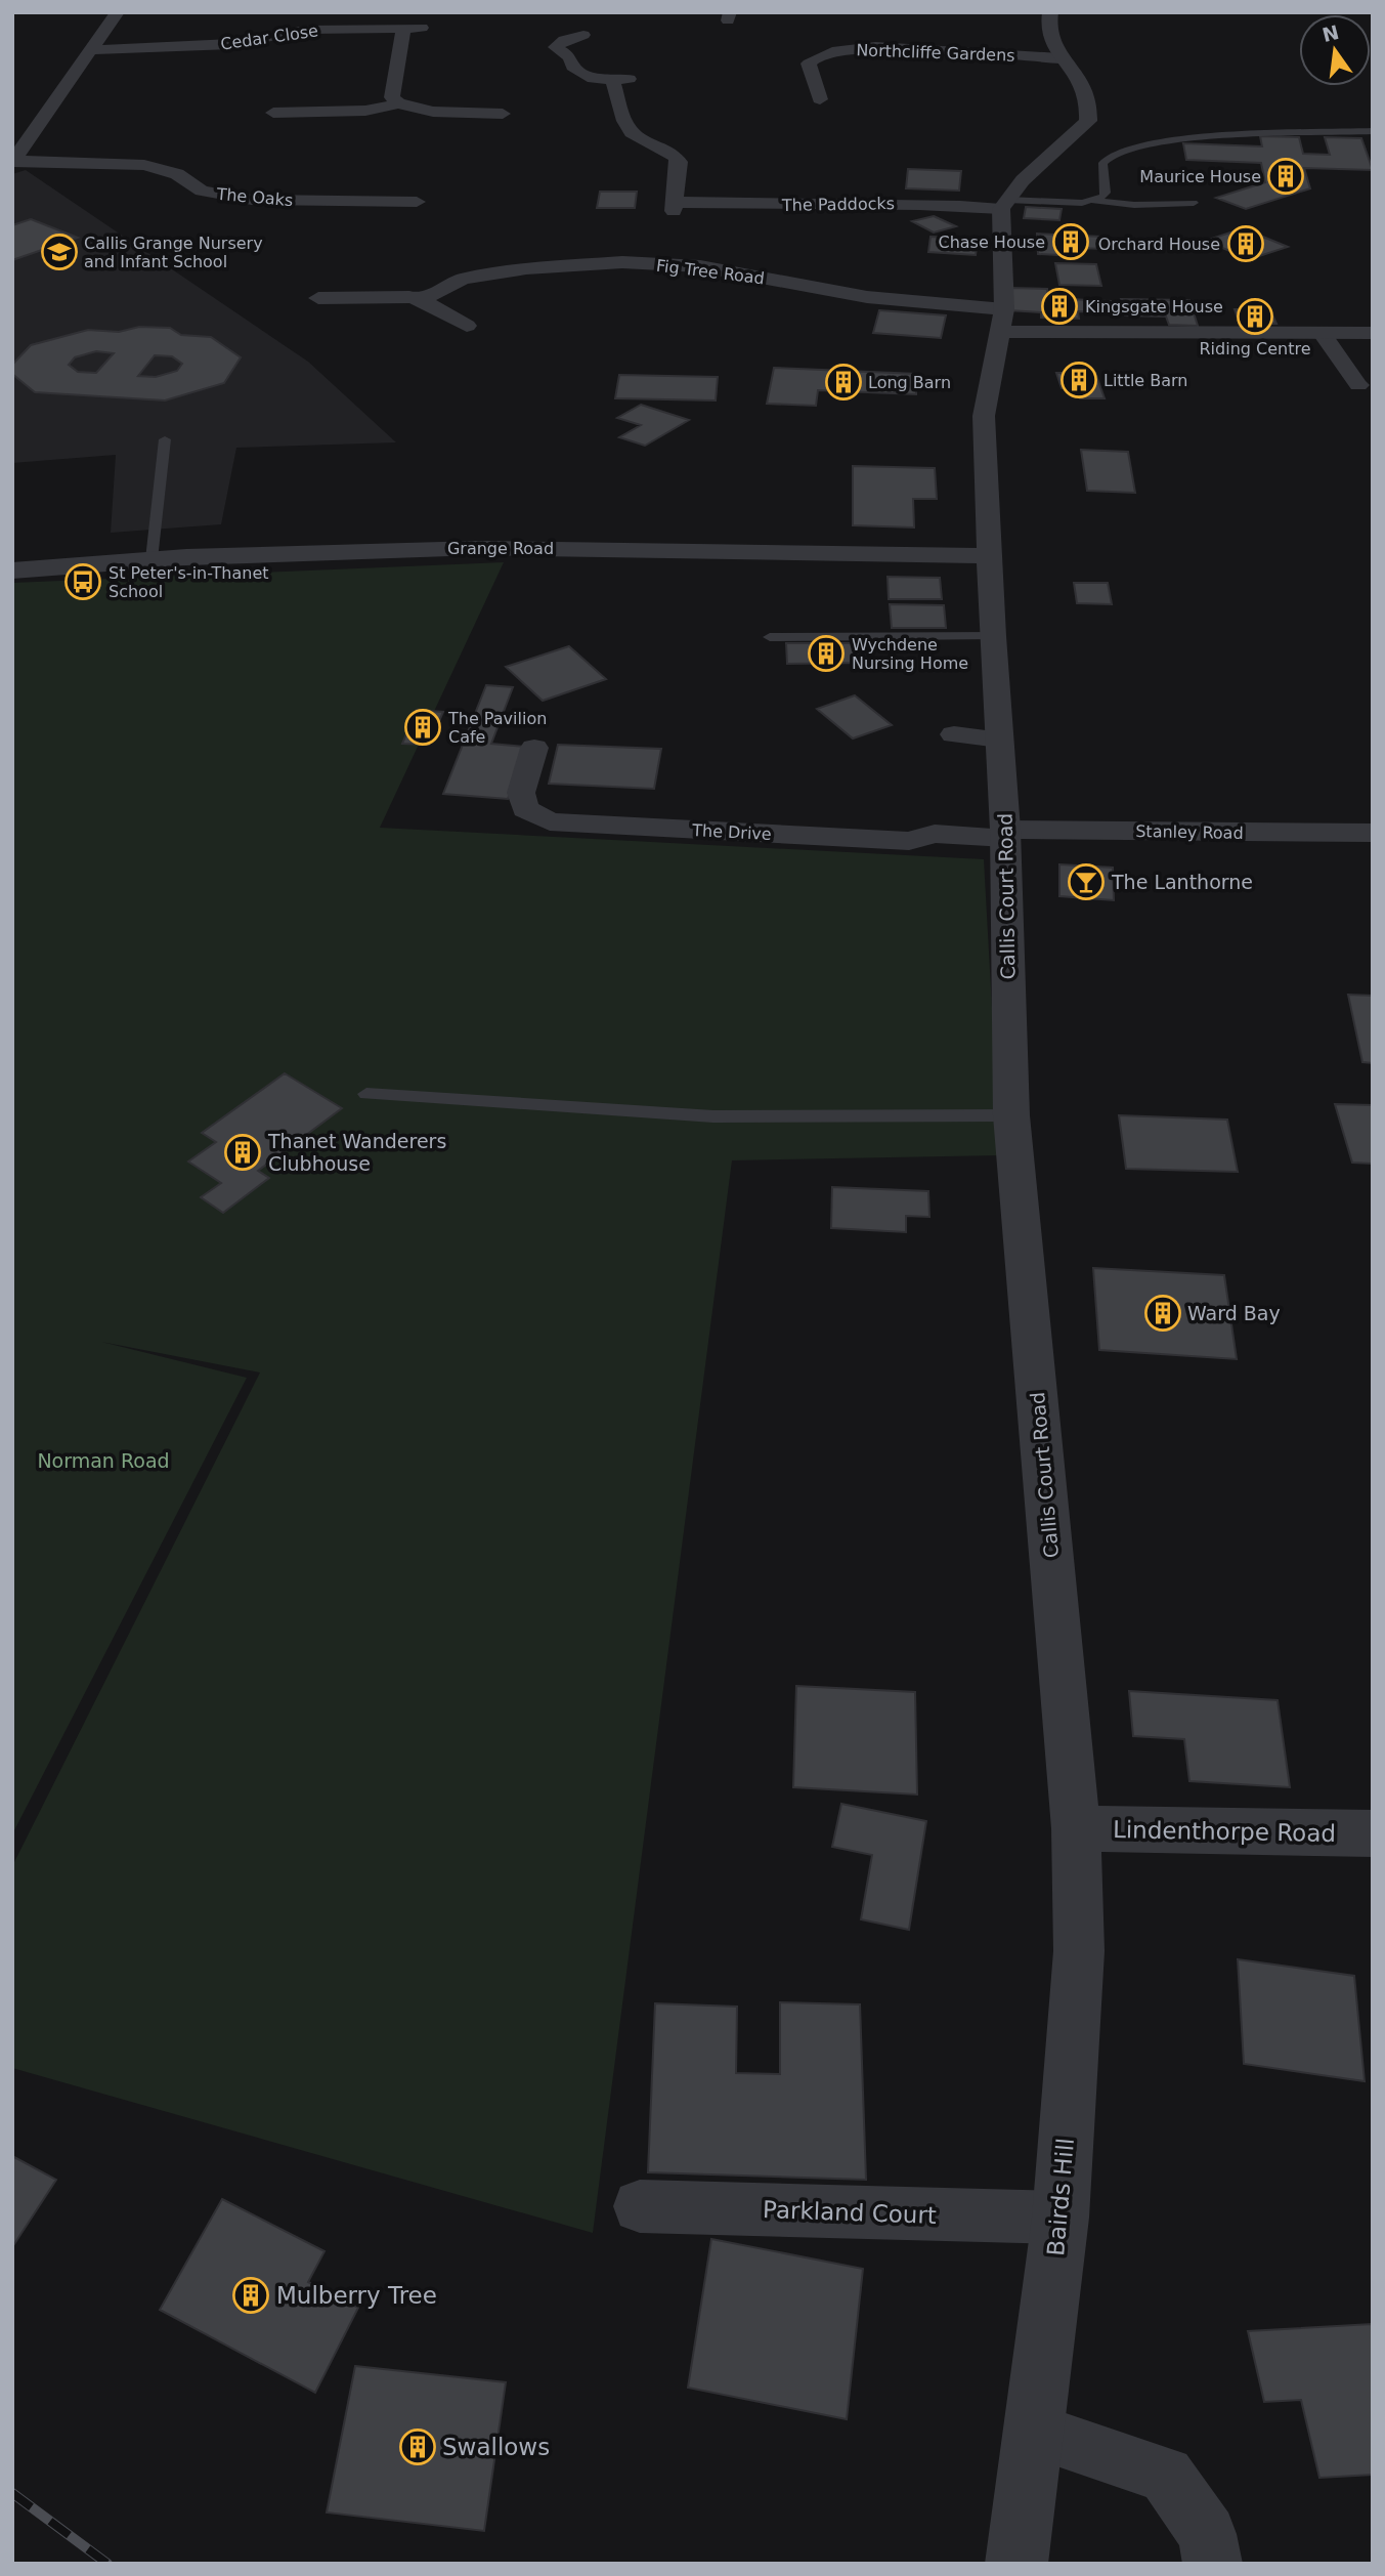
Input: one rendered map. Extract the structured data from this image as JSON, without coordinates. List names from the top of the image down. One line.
{"streets":{"street":["Cedar Close","Northcliffe Gardens","The Oaks","The Paddocks","Fig Tree Road","Grange Road","The Drive","Stanley Road","Callis Court Road","Lindenthorpe Road","Bairds Hill","Parkland Court"]},"crossings":[["The Paddocks","Callis Court Road"],["Fig Tree Road","Callis Court Road"],["Grange Road","Callis Court Road"],["The Drive","Stanley Road"],["The Drive","Callis Court Road"],["Stanley Road","Callis Court Road"],["Callis Court Road","Lindenthorpe Road"],["Callis Court Road","Bairds Hill"],["Lindenthorpe Road","Bairds Hill"],["Bairds Hill","Parkland Court"]],"parks":["Norman Road"],"places":{"building":["Maurice House","Chase House","Orchard House","Kingsgate House","Riding Centre","Little Barn","Long Barn","Wychdene Nursing Home","The Pavilion Cafe","Thanet Wanderers Clubhouse","Ward Bay","Mulberry Tree","Swallows"],"school or university":["Callis Grange Nursery and Infant School"],"bus stop":["St Peter's-in-Thanet School"],"bar":["The Lanthorne"]},"north":"top"}
